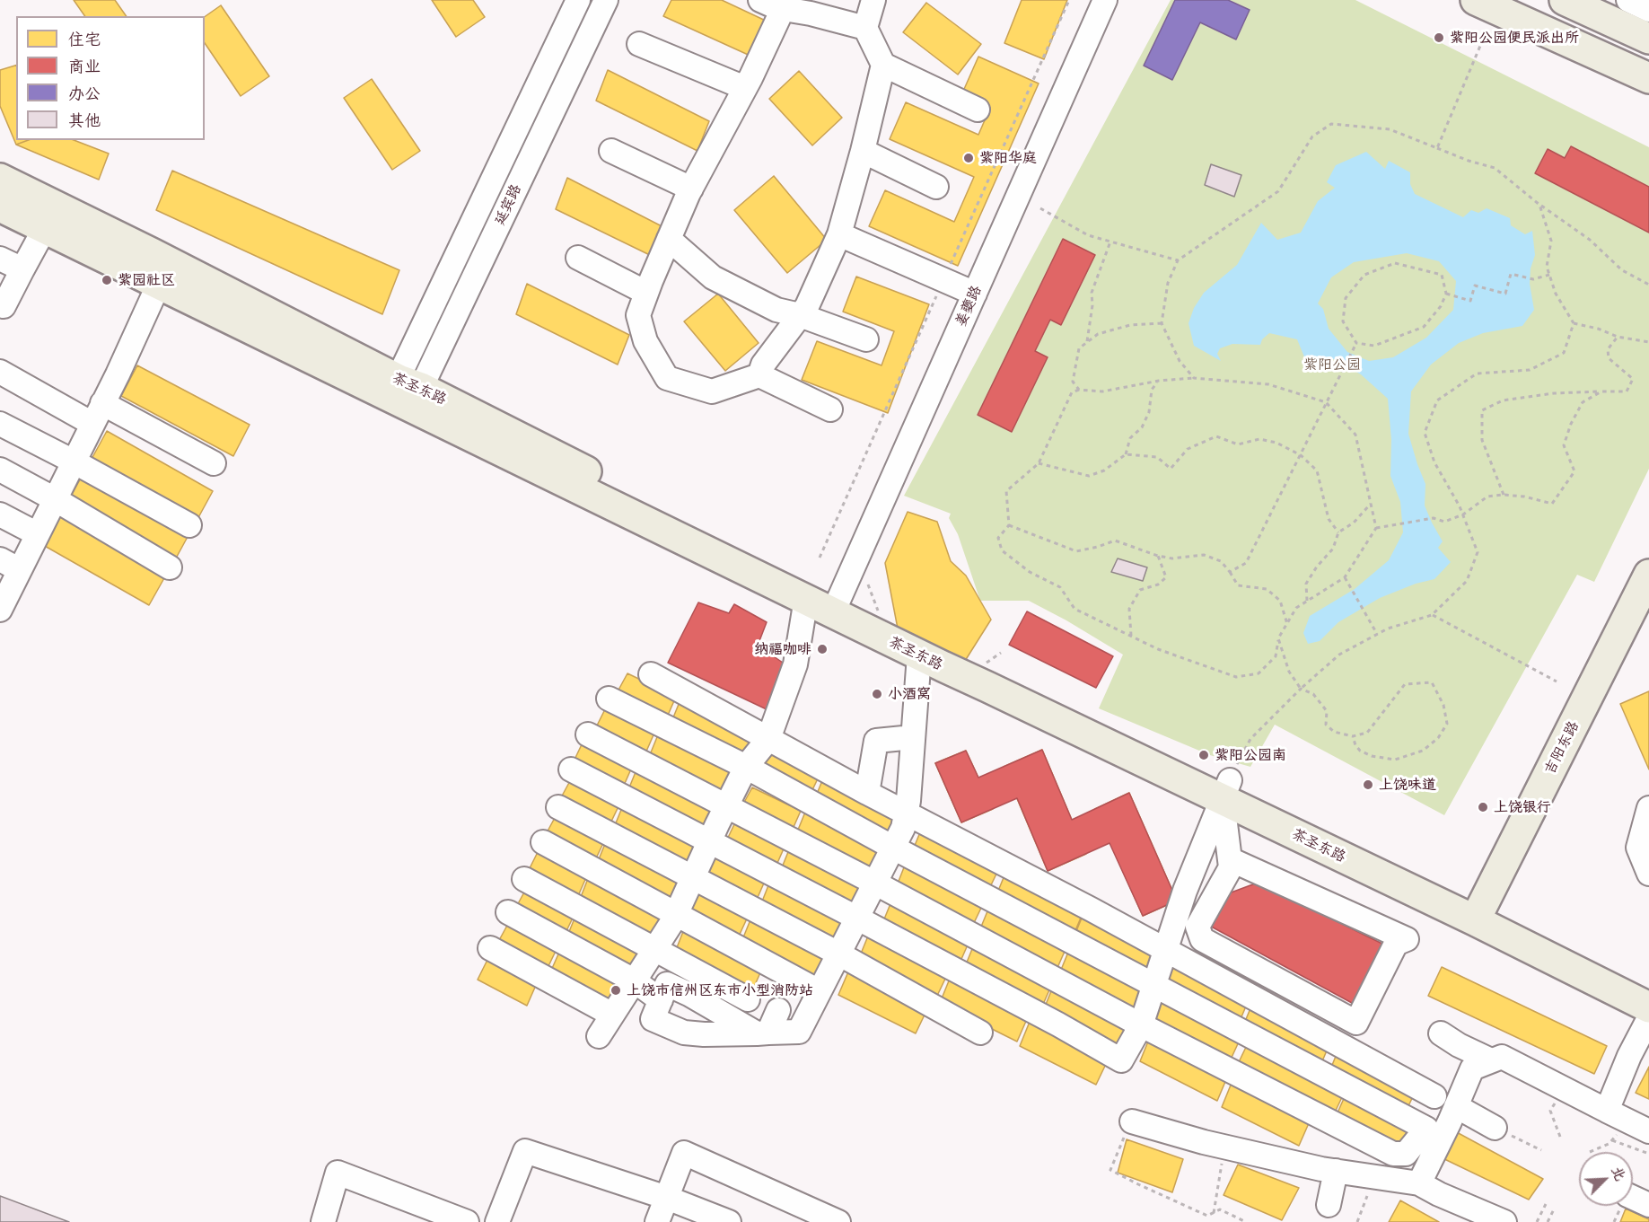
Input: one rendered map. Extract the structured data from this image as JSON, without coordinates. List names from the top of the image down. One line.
{"streets":{"main road":["茶圣东路","吉阳东路"],"street":["延宾路","姜夔路"]},"crossings":[["延宾路","茶圣东路"],["姜夔路","茶圣东路"],["茶圣东路","吉阳东路"]],"parks":["紫阳公园"],"places":["紫阳公园便民派出所","紫阳华庭","紫园社区","纳福咖啡","小酒窝","紫阳公园南","上饶味道","上饶银行","上饶市信州区东市小型消防站"],"legend":["住宅","商业","办公","其他"],"north":"top right"}
